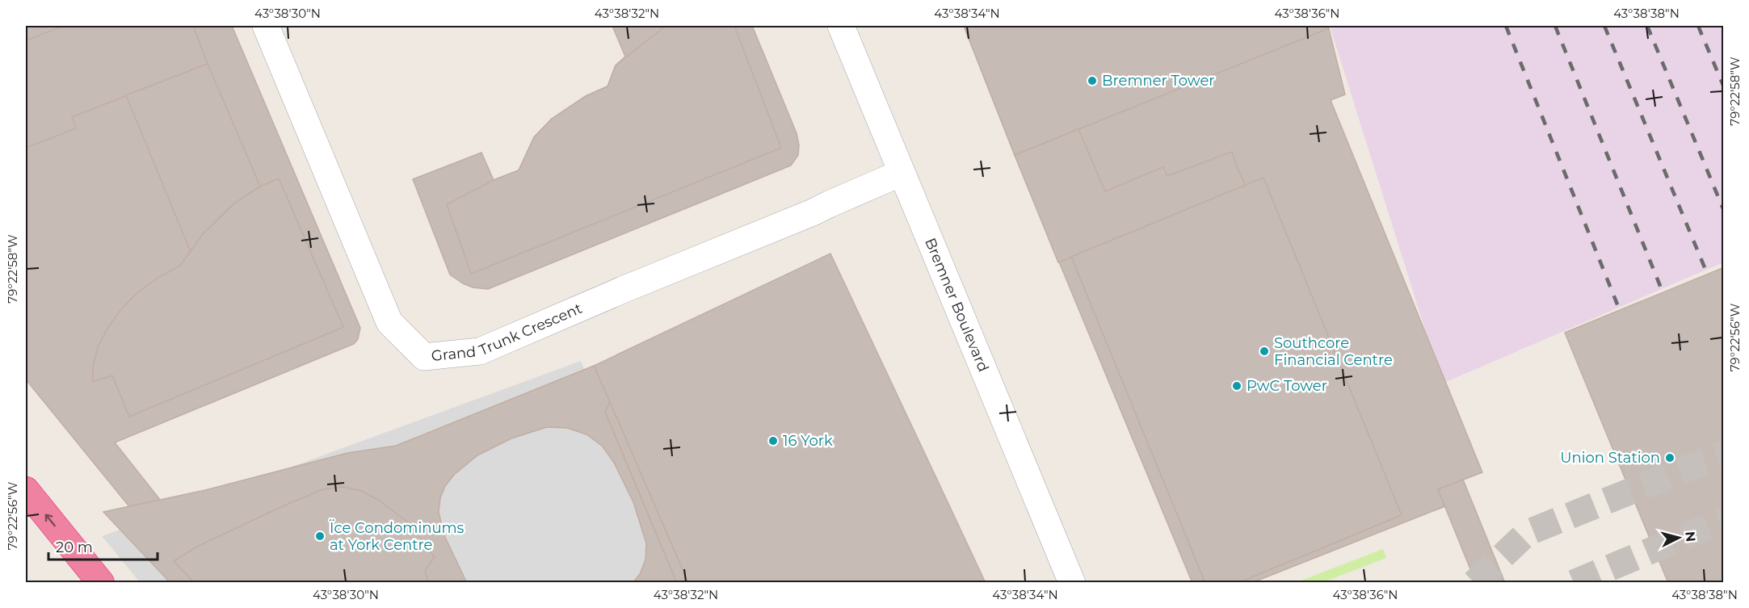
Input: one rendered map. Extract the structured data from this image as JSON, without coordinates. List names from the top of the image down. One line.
{"streets":{"street":["Bremner Boulevard","Grand Trunk Crescent"]},"crossings":[["Bremner Boulevard","Grand Trunk Crescent"]],"places":["Bremner Tower","Southcore Financial Centre","PwC Tower","16 York","Union Station","Ïce Condominums at York Centre"],"scale_bar":"20 m","north":"right","coordinates":["43°38'30\"N","43°38'32\"N","43°38'34\"N","43°38'36\"N","43°38'38\"N","79°22'58\"W","79°22'56\"W"]}
